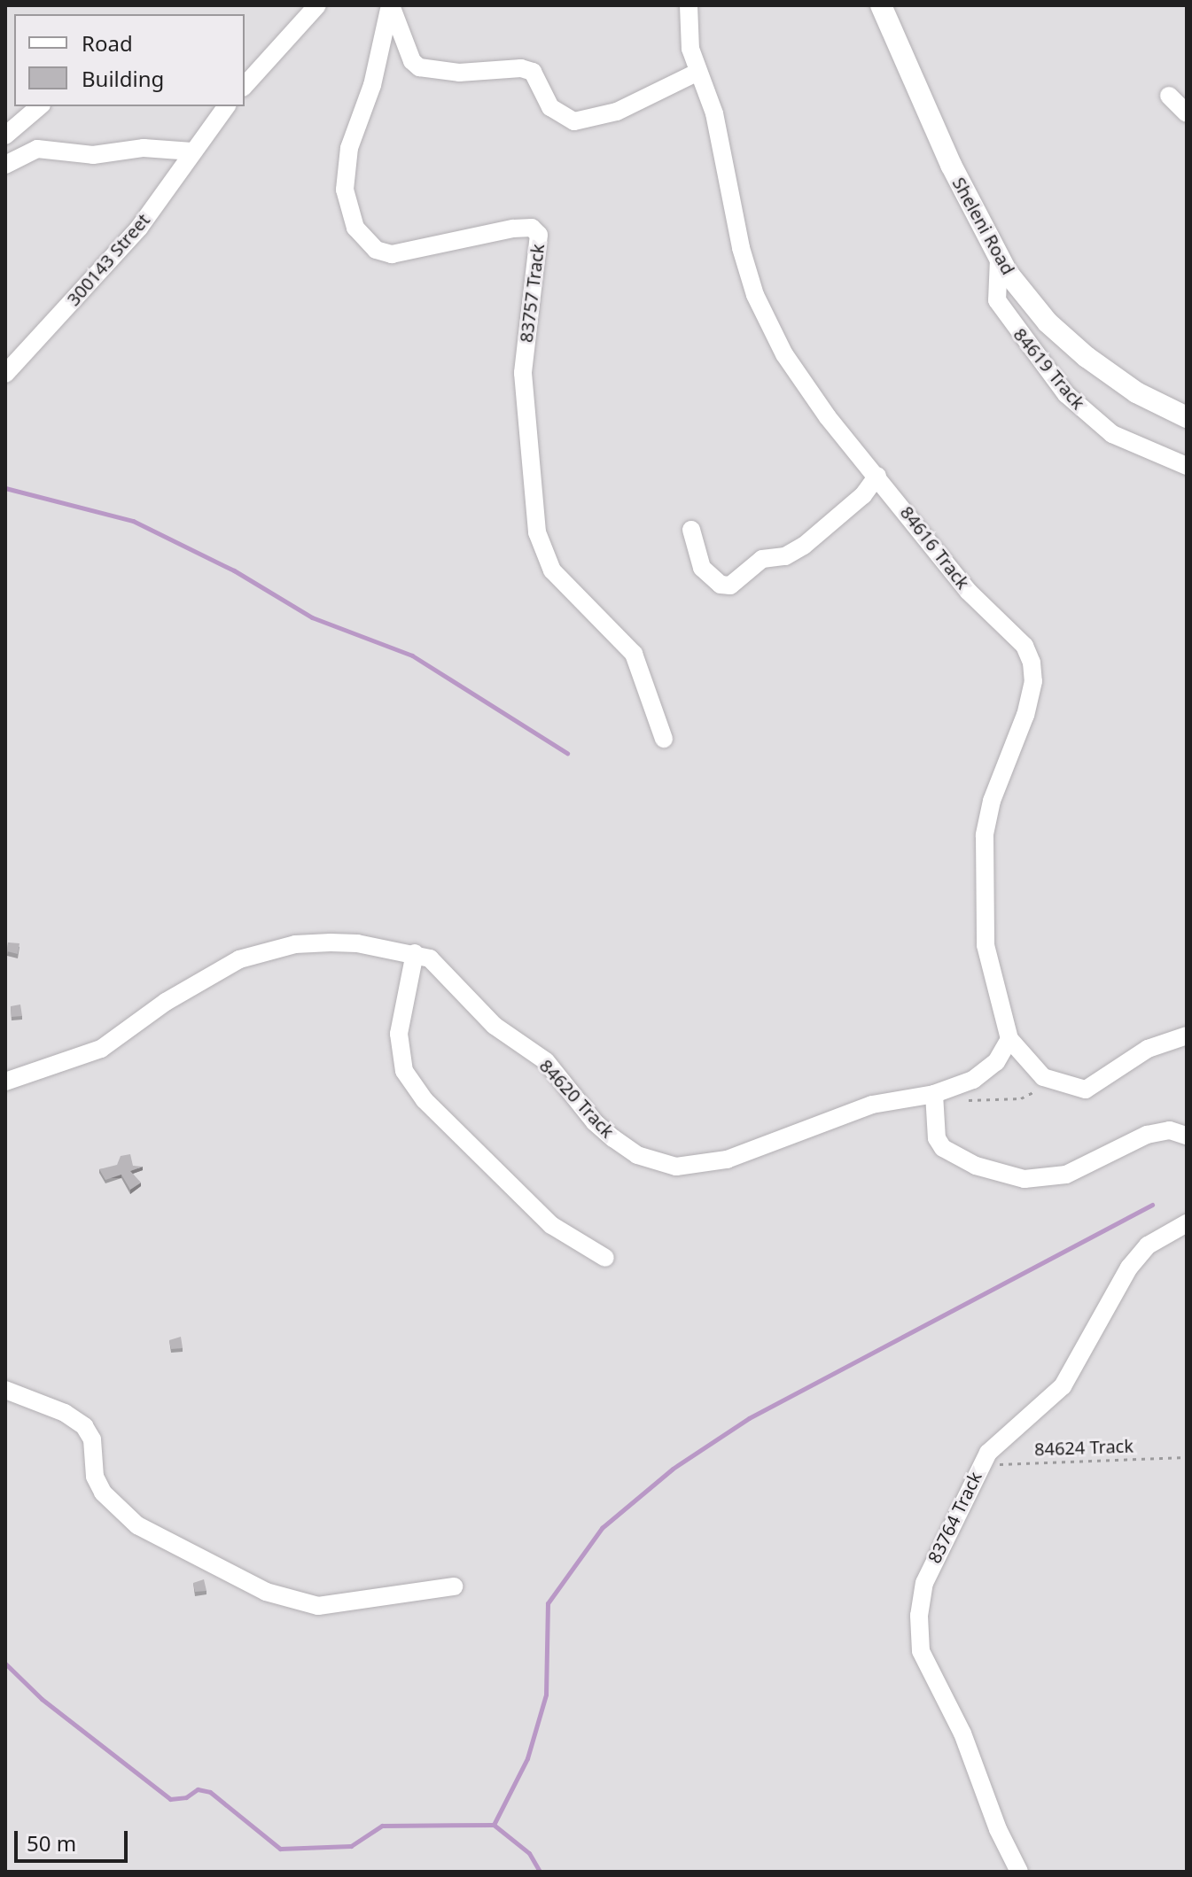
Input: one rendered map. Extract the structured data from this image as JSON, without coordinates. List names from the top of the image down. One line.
{"streets":{"street":["Sheleni Road","300143 Street","83757 Track","84619 Track","84616 Track","84620 Track","83764 Track"],"path":["84624 Track"]},"crossings":[["Sheleni Road","84619 Track"],["84624 Track","83764 Track"]],"legend":["Road","Building"],"scale_bar":"50 m"}
